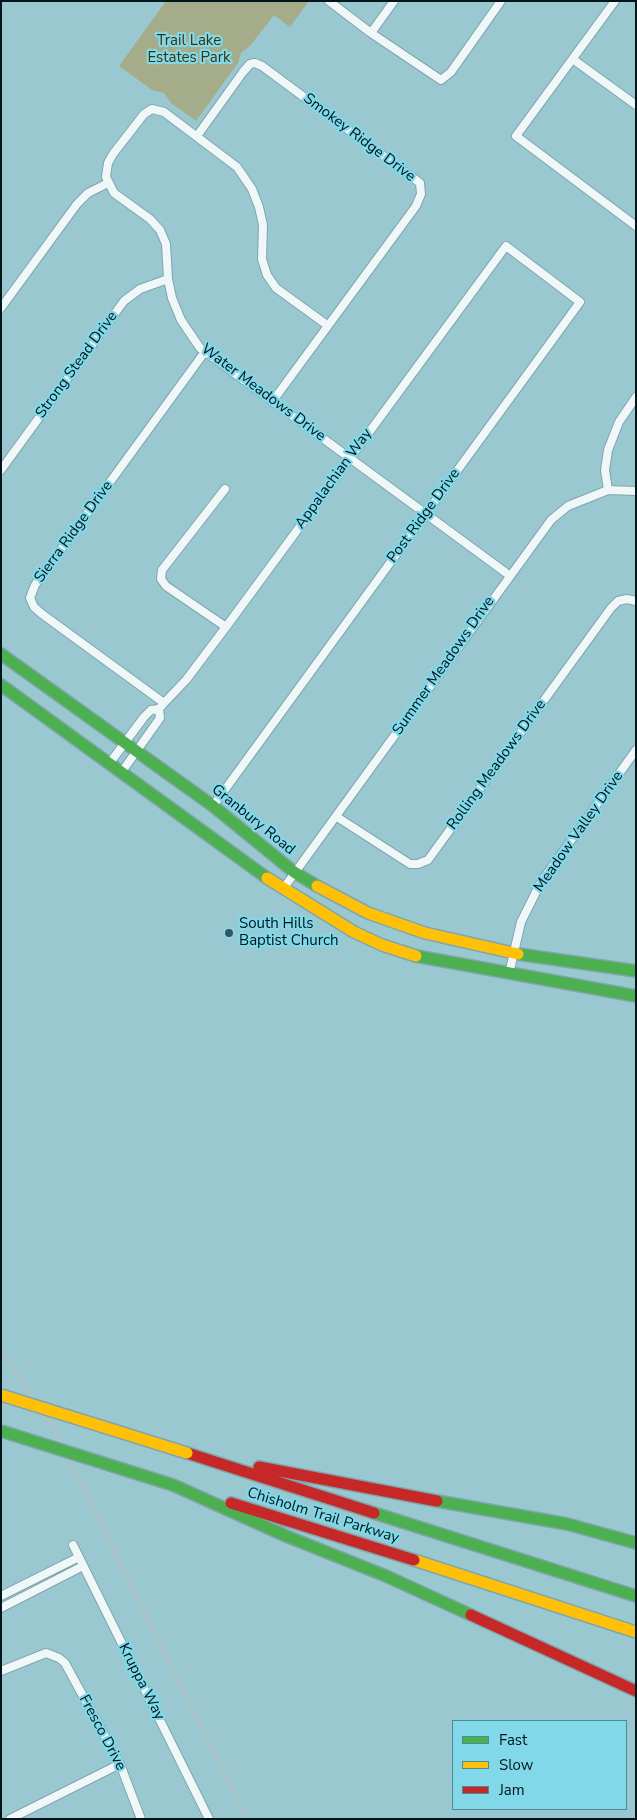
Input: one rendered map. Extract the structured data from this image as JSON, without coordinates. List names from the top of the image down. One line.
{"streets":{"main road":["Granbury Road","Chisholm Trail Parkway"],"street":["Smokey Ridge Drive","Strong Stead Drive","Water Meadows Drive","Appalachian Way","Post Ridge Drive","Sierra Ridge Drive","Summer Meadows Drive","Rolling Meadows Drive","Meadow Valley Drive","Kruppa Way","Fresco Drive"]},"crossings":[["Smokey Ridge Drive","Water Meadows Drive"],["Strong Stead Drive","Water Meadows Drive"],["Water Meadows Drive","Appalachian Way"],["Water Meadows Drive","Post Ridge Drive"],["Water Meadows Drive","Sierra Ridge Drive"],["Water Meadows Drive","Summer Meadows Drive"],["Appalachian Way","Post Ridge Drive"],["Appalachian Way","Sierra Ridge Drive"],["Appalachian Way","Granbury Road"],["Post Ridge Drive","Granbury Road"],["Summer Meadows Drive","Rolling Meadows Drive"],["Summer Meadows Drive","Granbury Road"],["Granbury Road","Meadow Valley Drive"]],"parks":["Trail Lake Estates Park"],"places":["South Hills Baptist Church"],"legend":["Fast","Slow","Jam"]}
